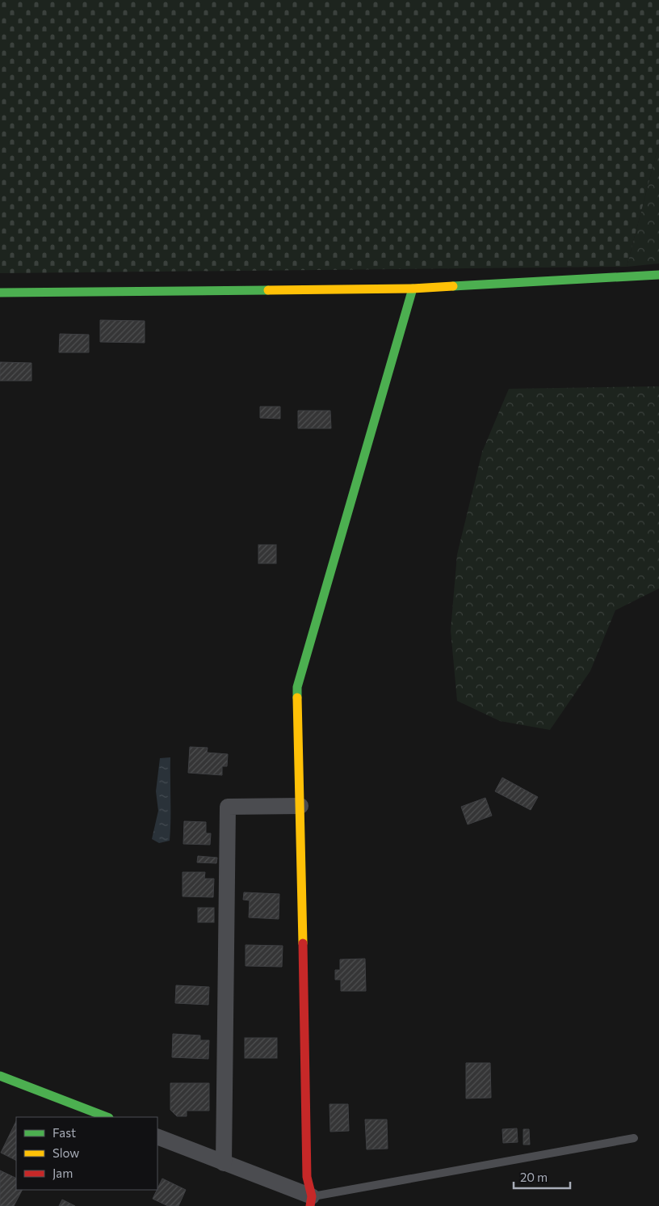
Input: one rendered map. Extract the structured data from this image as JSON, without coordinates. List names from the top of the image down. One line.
{"legend":["Fast","Slow","Jam"],"scale_bar":"20 m"}
